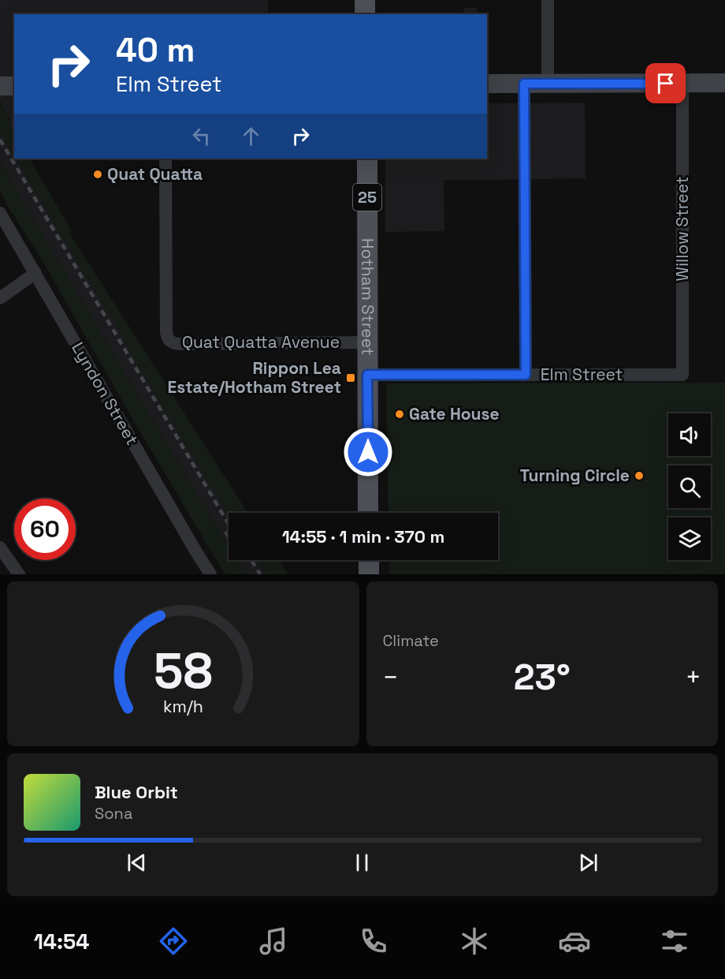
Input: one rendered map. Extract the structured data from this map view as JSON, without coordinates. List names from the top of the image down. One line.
{"streets":{"main road":["25","Hotham Street"],"street":["Willow Street","Quat Quatta Avenue","Elm Street","Lyndon Street"]},"crossings":[["Willow Street","Elm Street"],["Hotham Street","Quat Quatta Avenue"],["Hotham Street","Elm Street"]],"places":{"other":["Quat Quatta","Gate House","Turning Circle"],"transit":["Rippon Lea Estate/Hotham Street"]},"page":{"turn":["40 m","Elm Street"],"limit":"60","trip":"14:55 · 1 min · 370 m","tile":"Climate","heat":["−","23°","+"],"song":["Blue Orbit","Sona"],"tabs":"14:54","gauge":["58","km/h"]}}
